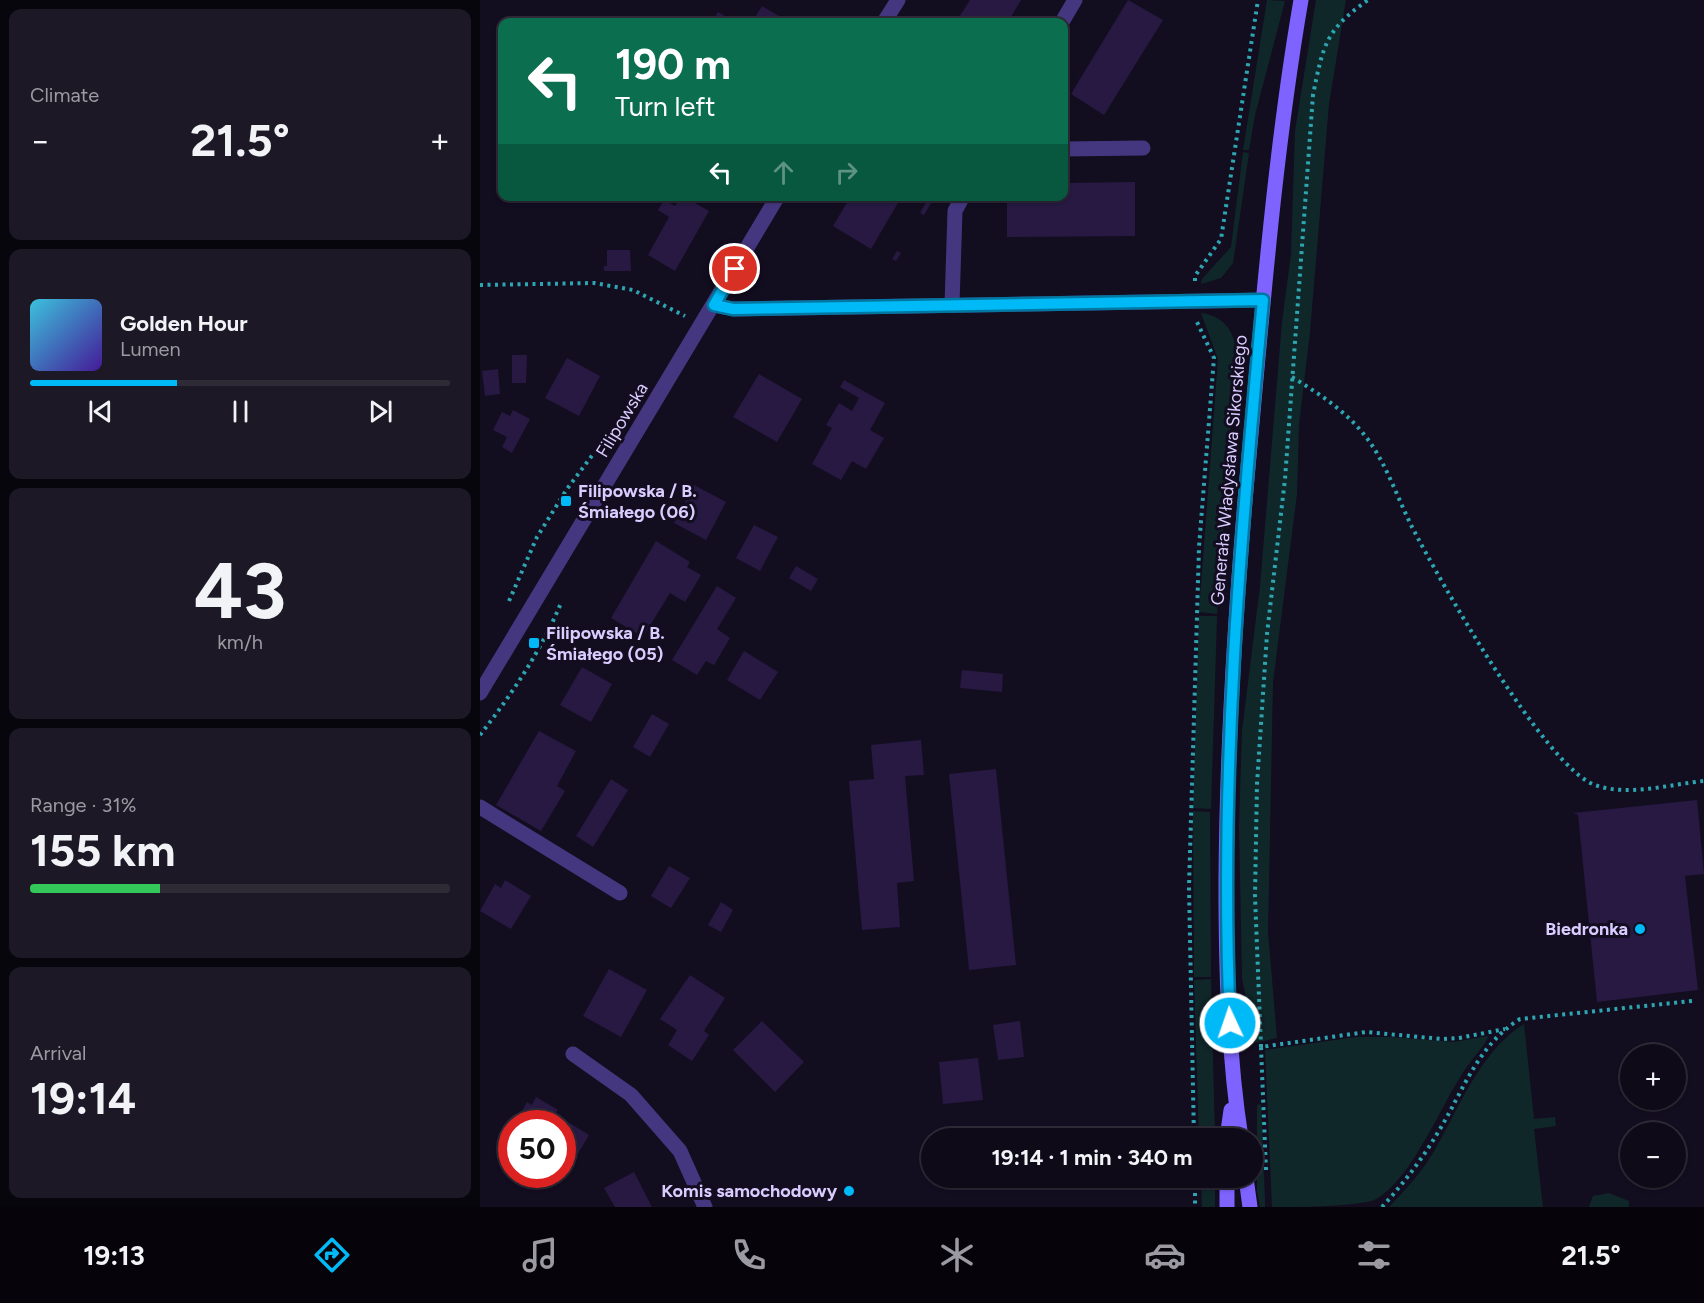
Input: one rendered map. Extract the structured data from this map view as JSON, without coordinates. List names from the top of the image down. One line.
{"streets":{"main road":["Generała Władysława Sikorskiego"],"street":["Filipowska"]},"places":{"transit":["Filipowska / B. Śmiałego (06)","Filipowska / B. Śmiałego (05)"],"other":["Biedronka","Komis samochodowy"]},"page":{"tile":["Climate",["43","km/h"],["Range · 31%","155 km"],["Arrival","19:14"]],"turn":["190 m","Turn left"],"heat":["−","21.5°","+"],"song":["Golden Hour","Lumen"],"map_buttons":["+","−"],"limit":"50","trip":"19:14 · 1 min · 340 m","tabs":["19:13","21.5°"]}}
